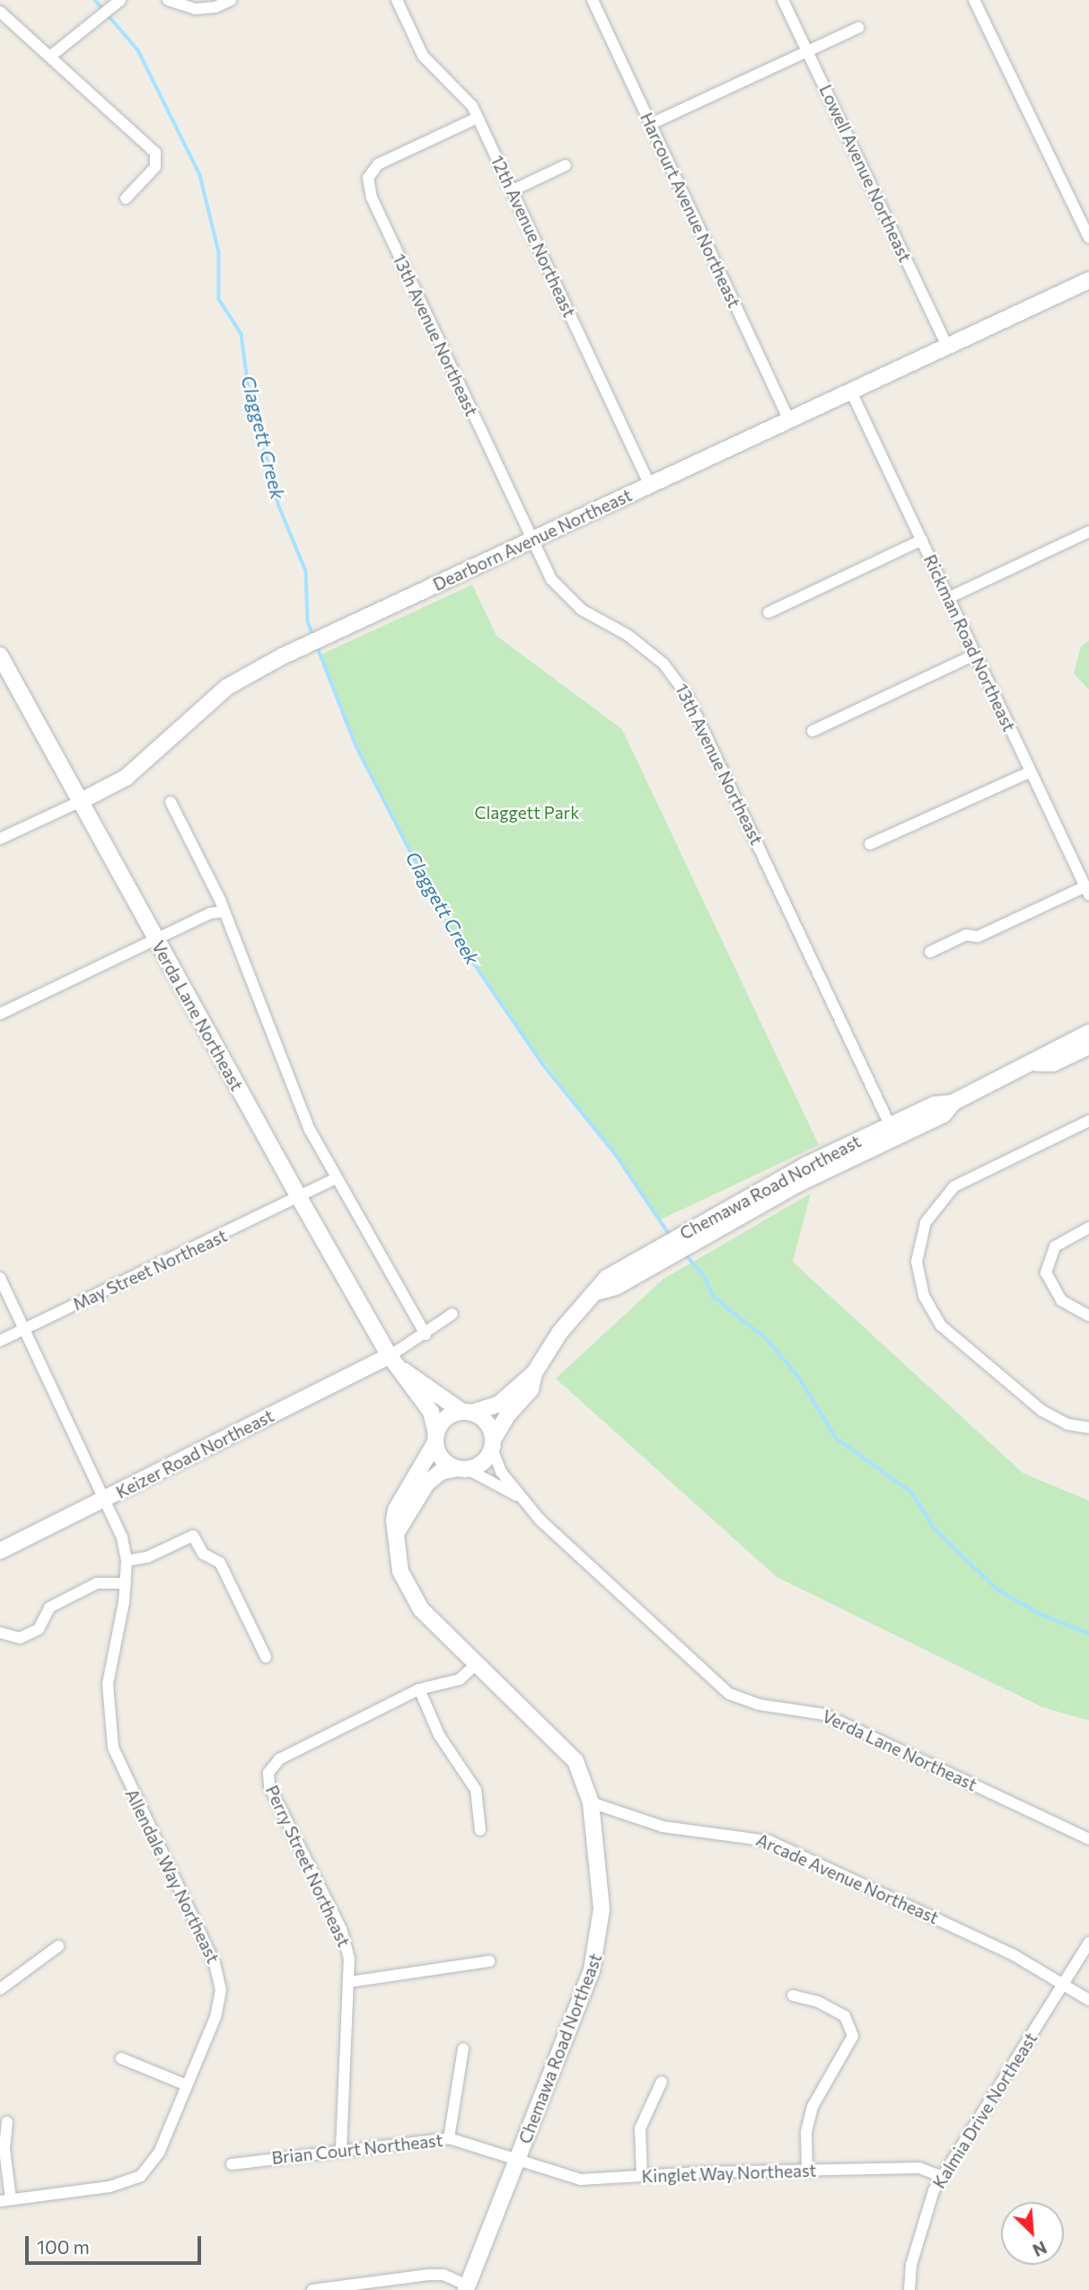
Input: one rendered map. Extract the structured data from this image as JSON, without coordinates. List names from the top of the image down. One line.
{"streets":{"street":["Lowell Avenue Northeast","Harcourt Avenue Northeast","12th Avenue Northeast","13th Avenue Northeast","Dearborn Avenue Northeast","Rickman Road Northeast","Verda Lane Northeast","Chemawa Road Northeast","May Street Northeast","Keizer Road Northeast","Perry Street Northeast","Allendale Way Northeast","Arcade Avenue Northeast","Kalmia Drive Northeast","Brian Court Northeast","Kinglet Way Northeast"]},"crossings":[["Lowell Avenue Northeast","Dearborn Avenue Northeast"],["Harcourt Avenue Northeast","Dearborn Avenue Northeast"],["12th Avenue Northeast","13th Avenue Northeast"],["12th Avenue Northeast","Dearborn Avenue Northeast"],["13th Avenue Northeast","Dearborn Avenue Northeast"],["13th Avenue Northeast","Chemawa Road Northeast"],["Dearborn Avenue Northeast","Rickman Road Northeast"],["Dearborn Avenue Northeast","Verda Lane Northeast"],["Verda Lane Northeast","Chemawa Road Northeast"],["Verda Lane Northeast","May Street Northeast"],["Verda Lane Northeast","Keizer Road Northeast"],["Chemawa Road Northeast","Arcade Avenue Northeast"],["Chemawa Road Northeast","Brian Court Northeast"],["Chemawa Road Northeast","Kinglet Way Northeast"],["May Street Northeast","Allendale Way Northeast"],["Keizer Road Northeast","Allendale Way Northeast"],["Perry Street Northeast","Brian Court Northeast"],["Arcade Avenue Northeast","Kalmia Drive Northeast"],["Kalmia Drive Northeast","Kinglet Way Northeast"],["Brian Court Northeast","Kinglet Way Northeast"]],"water":["Claggett Creek"],"parks":["Claggett Park"],"scale_bar":"100 m","north":"bottom right"}
